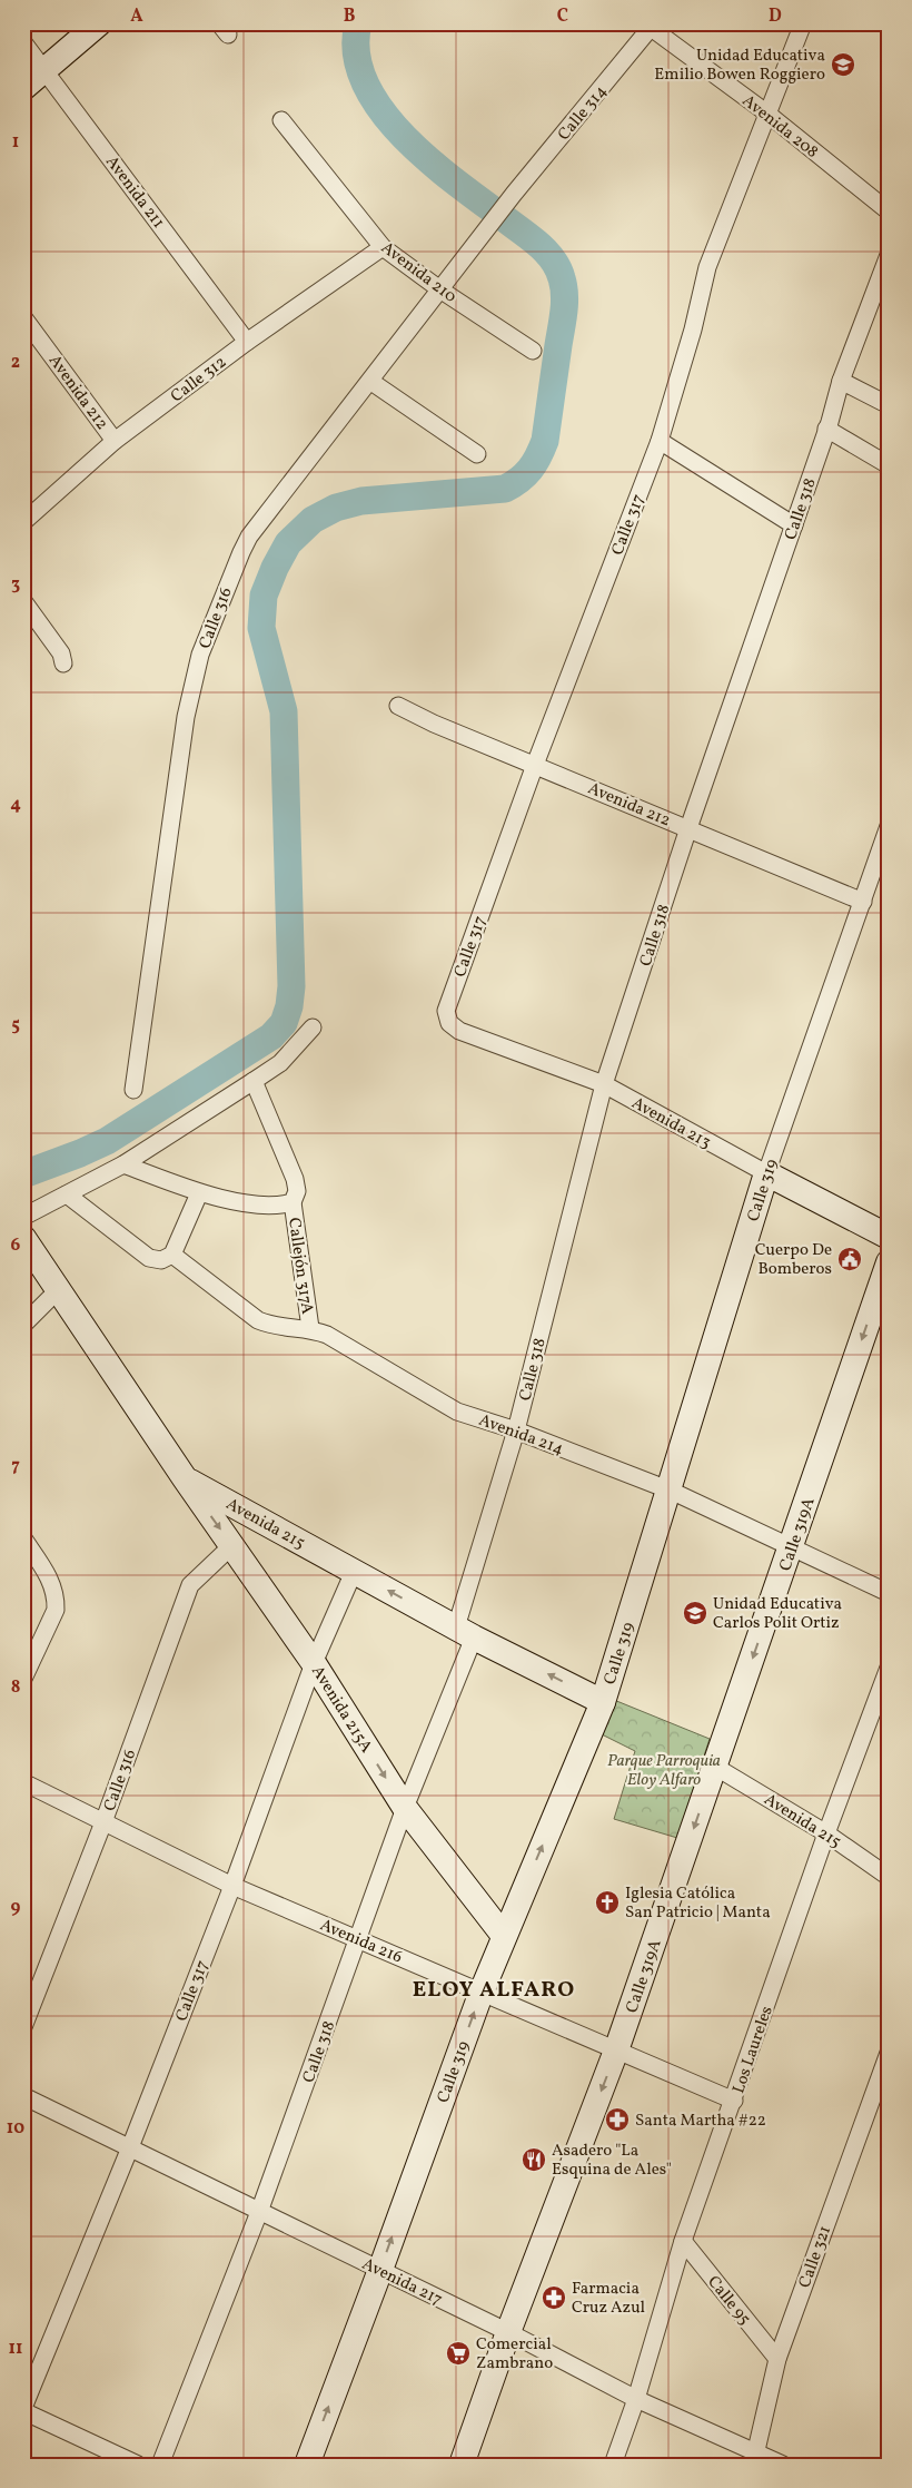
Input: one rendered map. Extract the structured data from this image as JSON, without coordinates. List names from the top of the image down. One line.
{"streets":{"street":["Calle 314","Avenida 208","Avenida 211","Avenida 210","Calle 312","Avenida 212","Calle 318","Calle 317","Calle 316","Avenida 213","Calle 319","Callejón 317A","Avenida 214","Avenida 215","Calle 319A","Avenida 215A","Avenida 216","Los Laureles","Calle 321","Avenida 217","Calle 95"]},"crossings":[["Calle 314","Avenida 208"],["Calle 314","Calle 316"],["Avenida 208","Calle 317"],["Avenida 211","Calle 312"],["Avenida 210","Calle 312"],["Avenida 210","Calle 316"],["Calle 312","Avenida 212"],["Avenida 212","Calle 318"],["Avenida 212","Calle 317"],["Avenida 212","Calle 319"],["Calle 318","Avenida 213"],["Calle 318","Avenida 214"],["Calle 318","Avenida 215"],["Calle 318","Avenida 215A"],["Calle 318","Avenida 216"],["Calle 318","Avenida 217"],["Calle 317","Avenida 213"],["Calle 317","Avenida 215"],["Calle 317","Avenida 215A"],["Calle 317","Avenida 216"],["Calle 317","Avenida 217"],["Calle 316","Avenida 215A"],["Calle 316","Avenida 216"],["Avenida 213","Calle 319"],["Calle 319","Avenida 214"],["Calle 319","Avenida 215"],["Calle 319","Avenida 215A"],["Calle 319","Avenida 216"],["Calle 319","Avenida 217"],["Callejón 317A","Avenida 214"],["Avenida 214","Calle 319A"],["Avenida 215","Calle 319A"],["Avenida 215","Avenida 215A"],["Avenida 215","Los Laureles"],["Calle 319A","Avenida 216"],["Calle 319A","Avenida 217"],["Avenida 216","Los Laureles"],["Los Laureles","Avenida 217"],["Los Laureles","Calle 95"],["Calle 321","Avenida 217"],["Calle 321","Calle 95"]],"one_way":["Calle 319","Calle 319A","Avenida 215A"],"districts":["ELOY ALFARO"],"parks":["Parque Parroquia Eloy Alfaro"],"places":{"school or university":["Unidad Educativa Emilio Bowen Roggiero","Unidad Educativa Carlos Polit Ortiz"],"public building":["Cuerpo De Bomberos"],"church":["Iglesia Católica San Patricio | Manta"],"pharmacy":["Santa Martha #22","Farmacia Cruz Azul"],"restaurant":["Asadero \"La Esquina de Ales\""],"supermarket":["Comercial Zambrano"]},"grid":{"columns":["A","B","C","D"],"rows":["1","2","3","4","5","6","7","8","9","10","11"]}}
